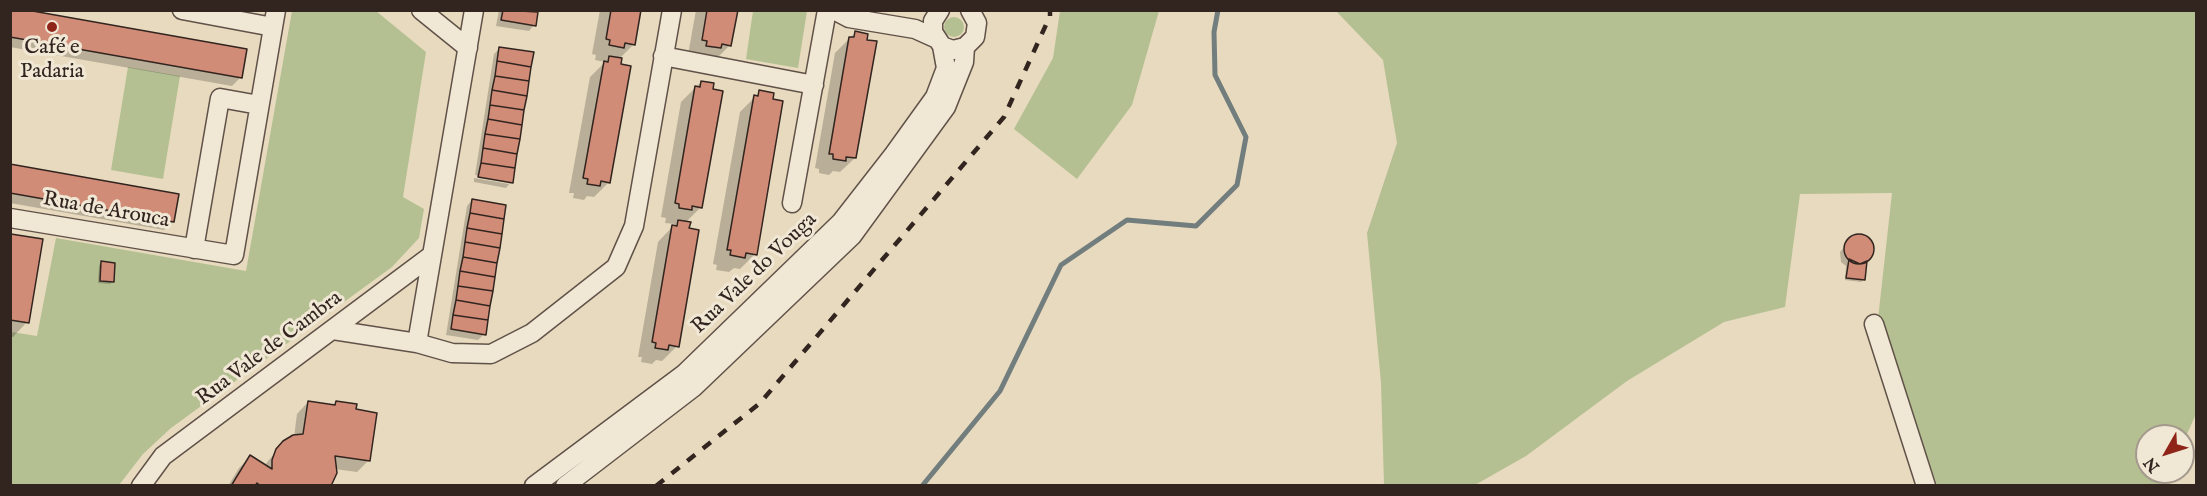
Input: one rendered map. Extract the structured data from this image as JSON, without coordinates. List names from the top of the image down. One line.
{"streets":{"street":["Rua de Arouca","Rua Vale do Vouga","Rua Vale de Cambra"]},"places":["Café e Padaria"],"north":"bottom left"}
